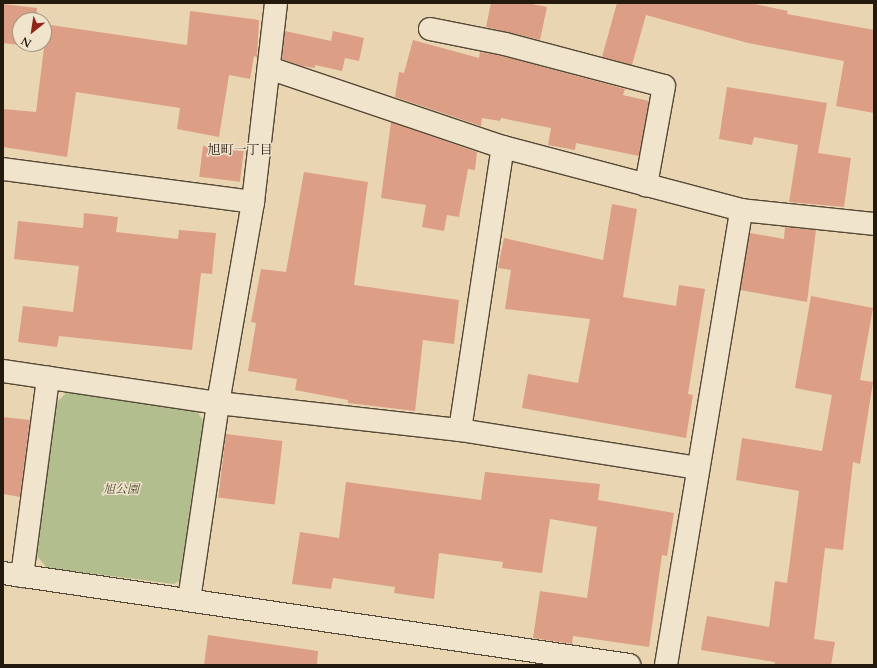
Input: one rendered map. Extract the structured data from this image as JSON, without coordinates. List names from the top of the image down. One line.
{"districts":["旭町一丁目"],"parks":["旭公園"],"north":"bottom left"}
